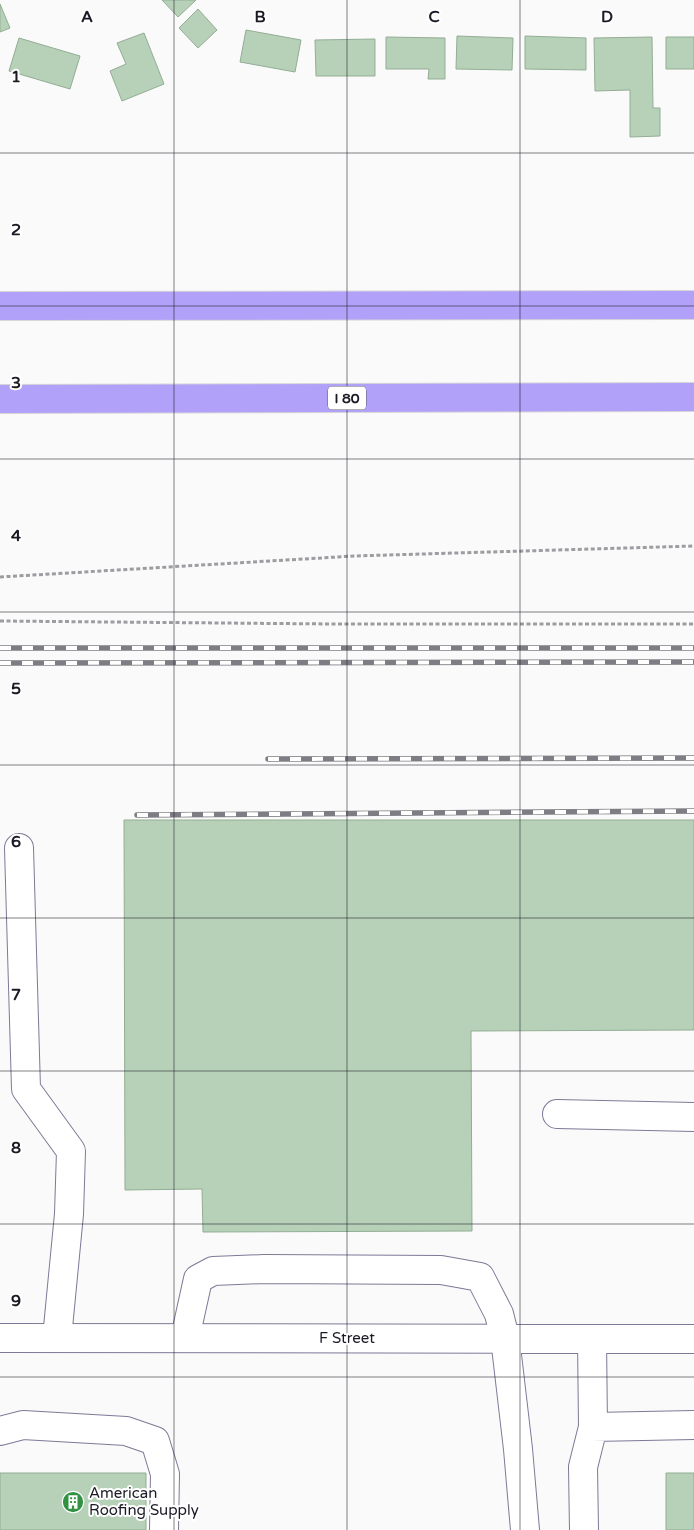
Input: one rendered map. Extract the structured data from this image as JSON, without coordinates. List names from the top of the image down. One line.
{"streets":{"highway":["I 80"],"street":["F Street"]},"places":{"building":["American Roofing Supply"]},"grid":{"columns":["A","B","C","D"],"rows":["1","2","3","4","5","6","7","8","9"]}}
